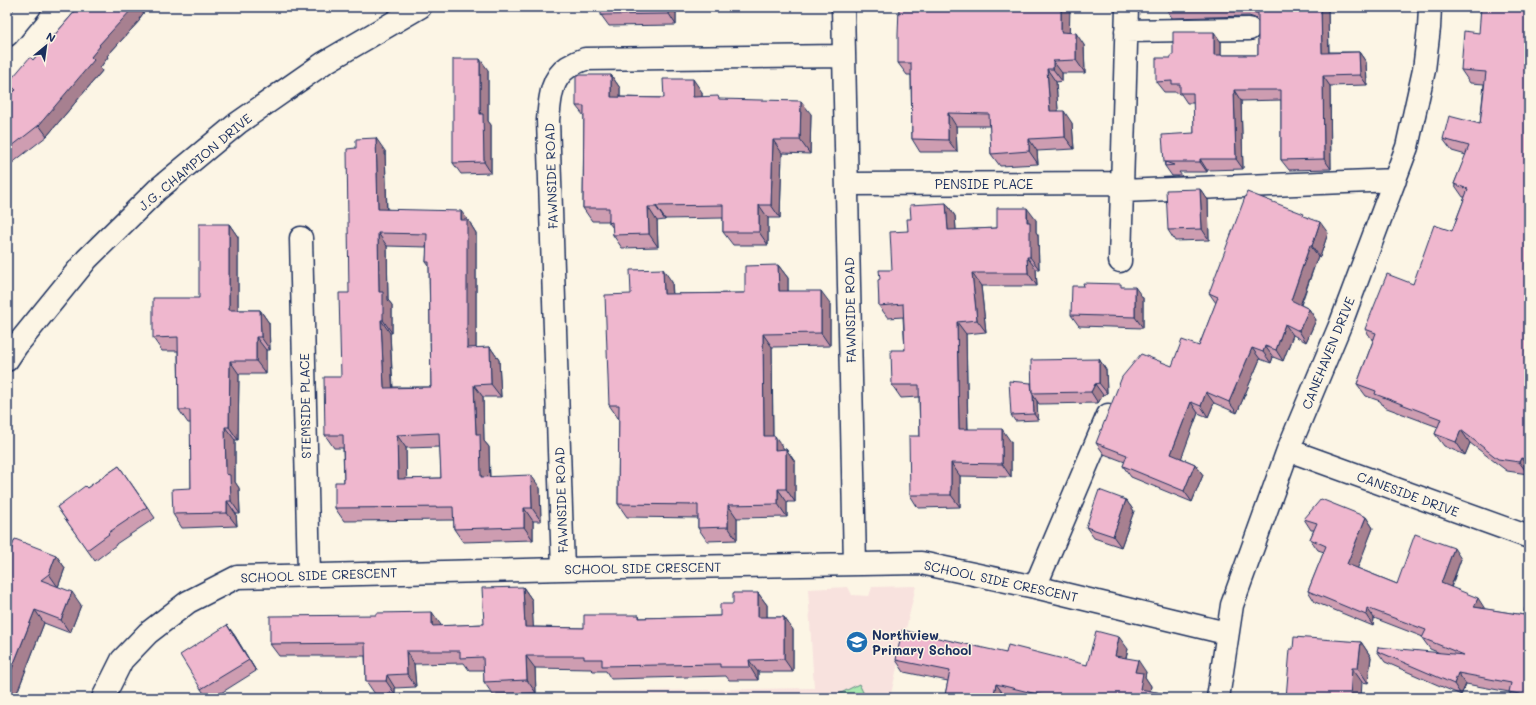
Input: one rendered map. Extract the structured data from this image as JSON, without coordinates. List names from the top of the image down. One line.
{"streets":{"street":["J.G. CHAMPION DRIVE","FAWNSIDE ROAD","PENSIDE PLACE","CANEHAVEN DRIVE","STEMSIDE PLACE","CANESIDE DRIVE","SCHOOL SIDE CRESCENT"]},"crossings":[["FAWNSIDE ROAD","PENSIDE PLACE"],["FAWNSIDE ROAD","SCHOOL SIDE CRESCENT"],["PENSIDE PLACE","CANEHAVEN DRIVE"],["CANEHAVEN DRIVE","CANESIDE DRIVE"],["CANEHAVEN DRIVE","SCHOOL SIDE CRESCENT"],["STEMSIDE PLACE","SCHOOL SIDE CRESCENT"]],"places":{"school or university":["Northview Primary School"]},"north":"top right"}
